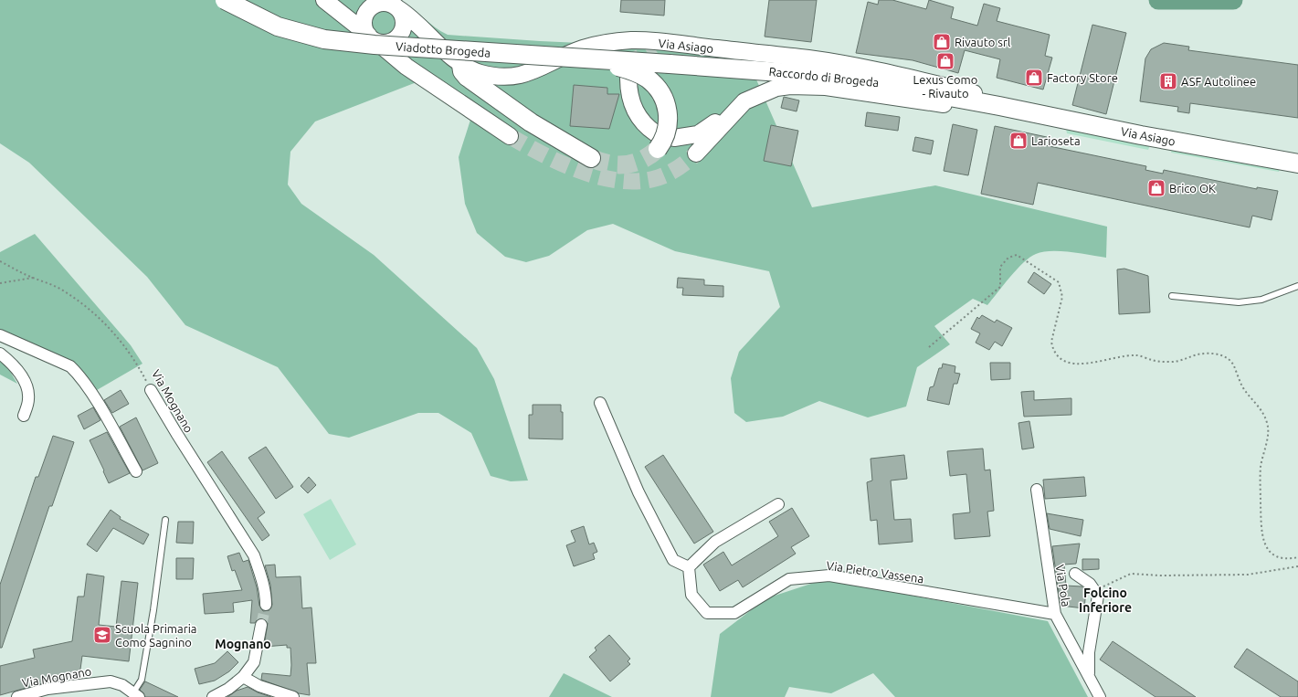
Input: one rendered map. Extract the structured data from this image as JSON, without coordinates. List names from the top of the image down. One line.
{"streets":{"main road":["Via Asiago","Viadotto Brogeda","Raccordo di Brogeda"],"street":["Via Mognano","Via Pietro Vassena","Via Pola"]},"crossings":[["Via Asiago","Raccordo di Brogeda"],["Viadotto Brogeda","Raccordo di Brogeda"],["Via Pietro Vassena","Via Pola"]],"districts":["Folcino Inferiore","Mognano"],"places":{"shop":["Rivauto srl","Lexus Como - Rivauto","Factory Store","Larioseta","Brico OK"],"building":["ASF Autolinee"],"school or university":["Scuola Primaria Como Sagnino"]}}
